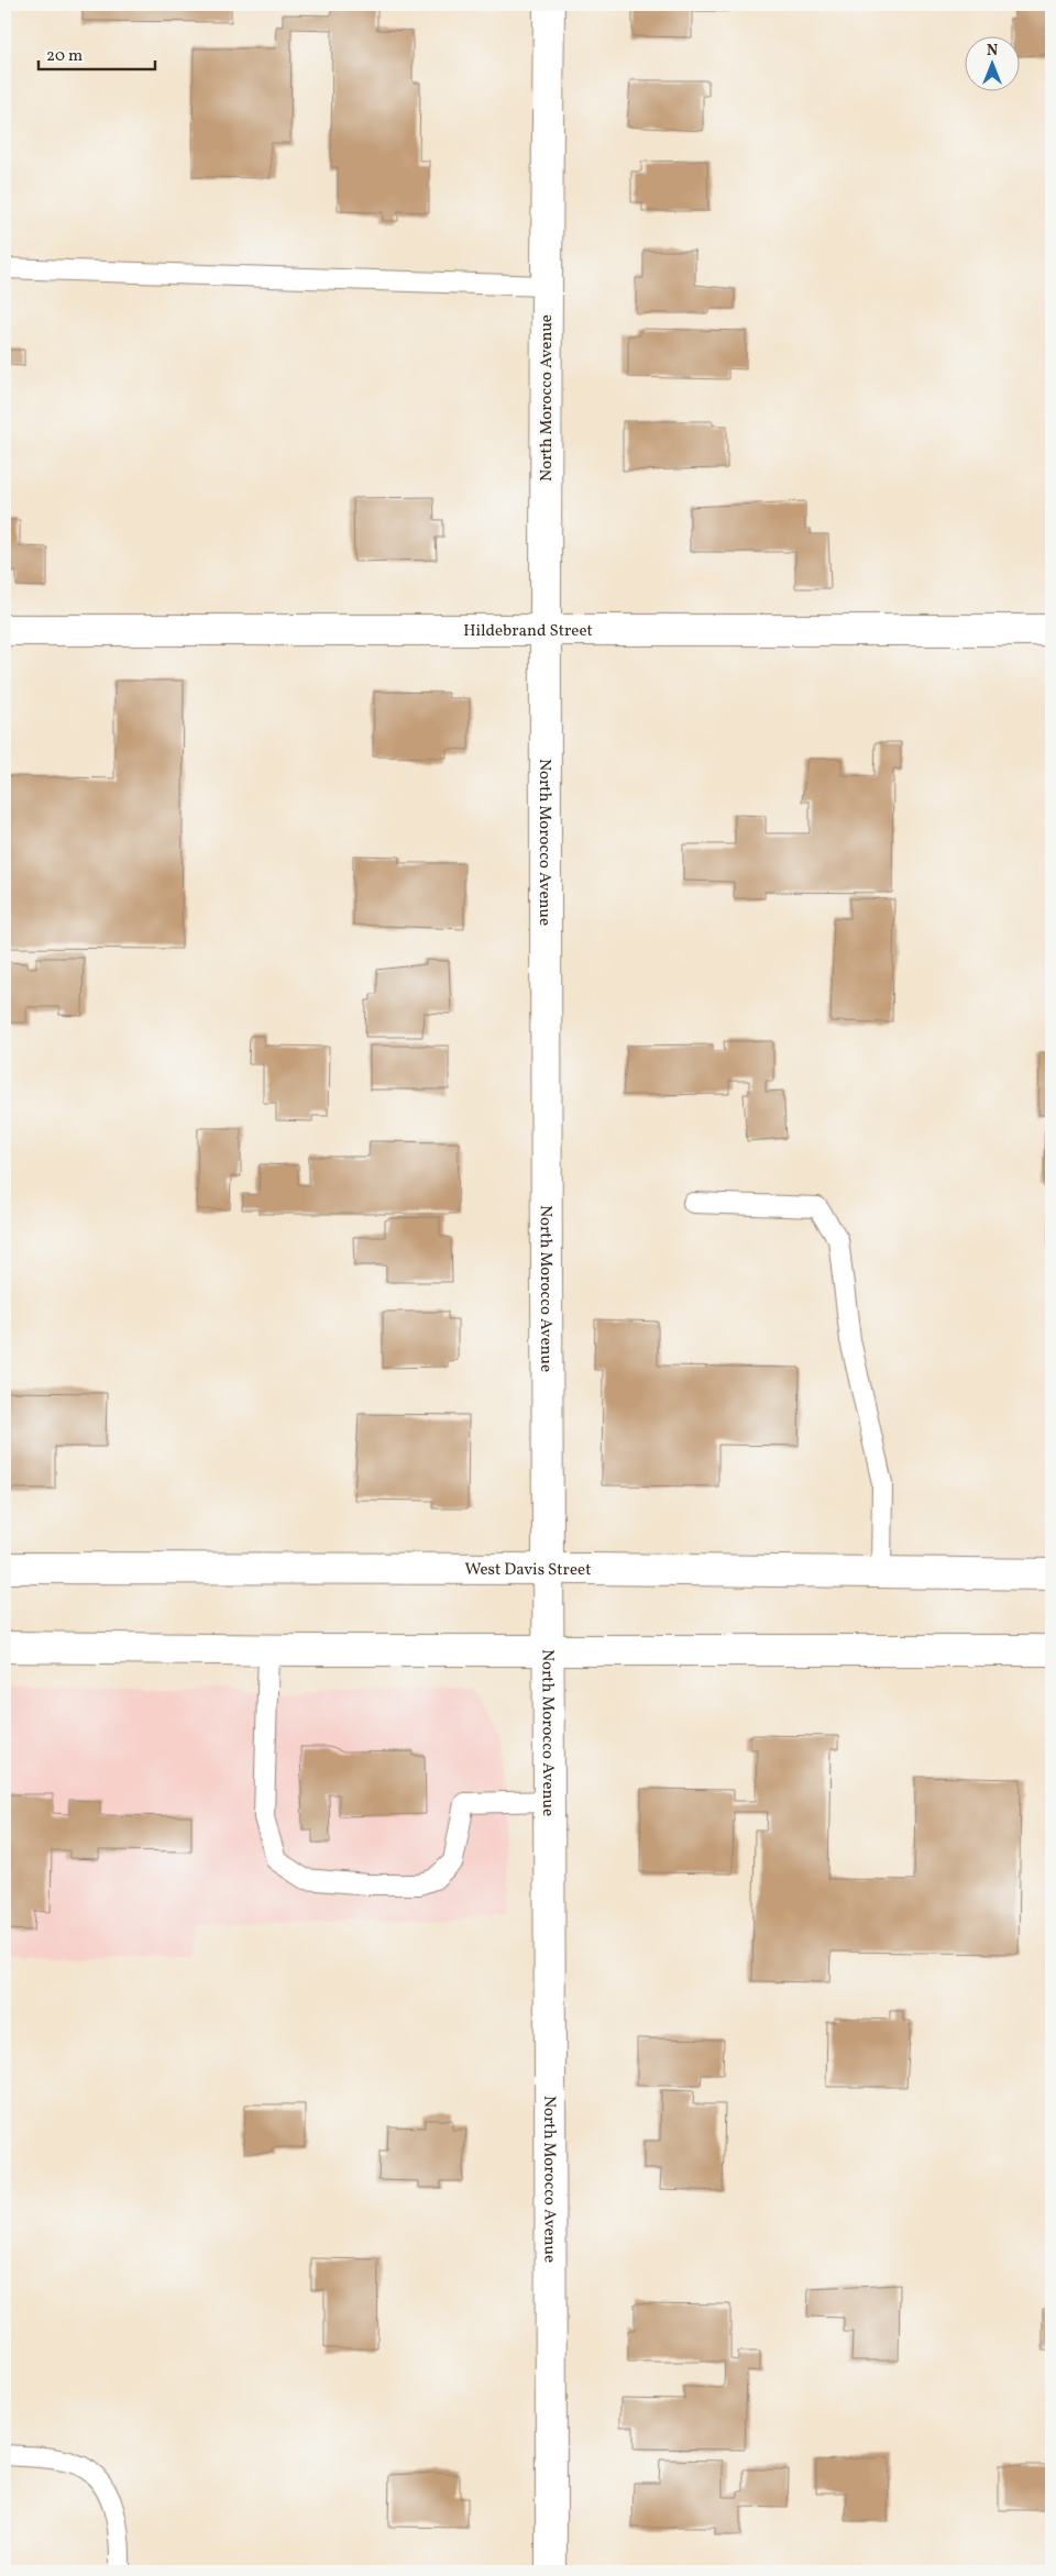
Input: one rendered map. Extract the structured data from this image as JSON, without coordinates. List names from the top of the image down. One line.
{"streets":{"street":["North Morocco Avenue","Hildebrand Street","West Davis Street"]},"crossings":[["North Morocco Avenue","Hildebrand Street"],["North Morocco Avenue","West Davis Street"]],"scale_bar":"20 m","north":"top"}
